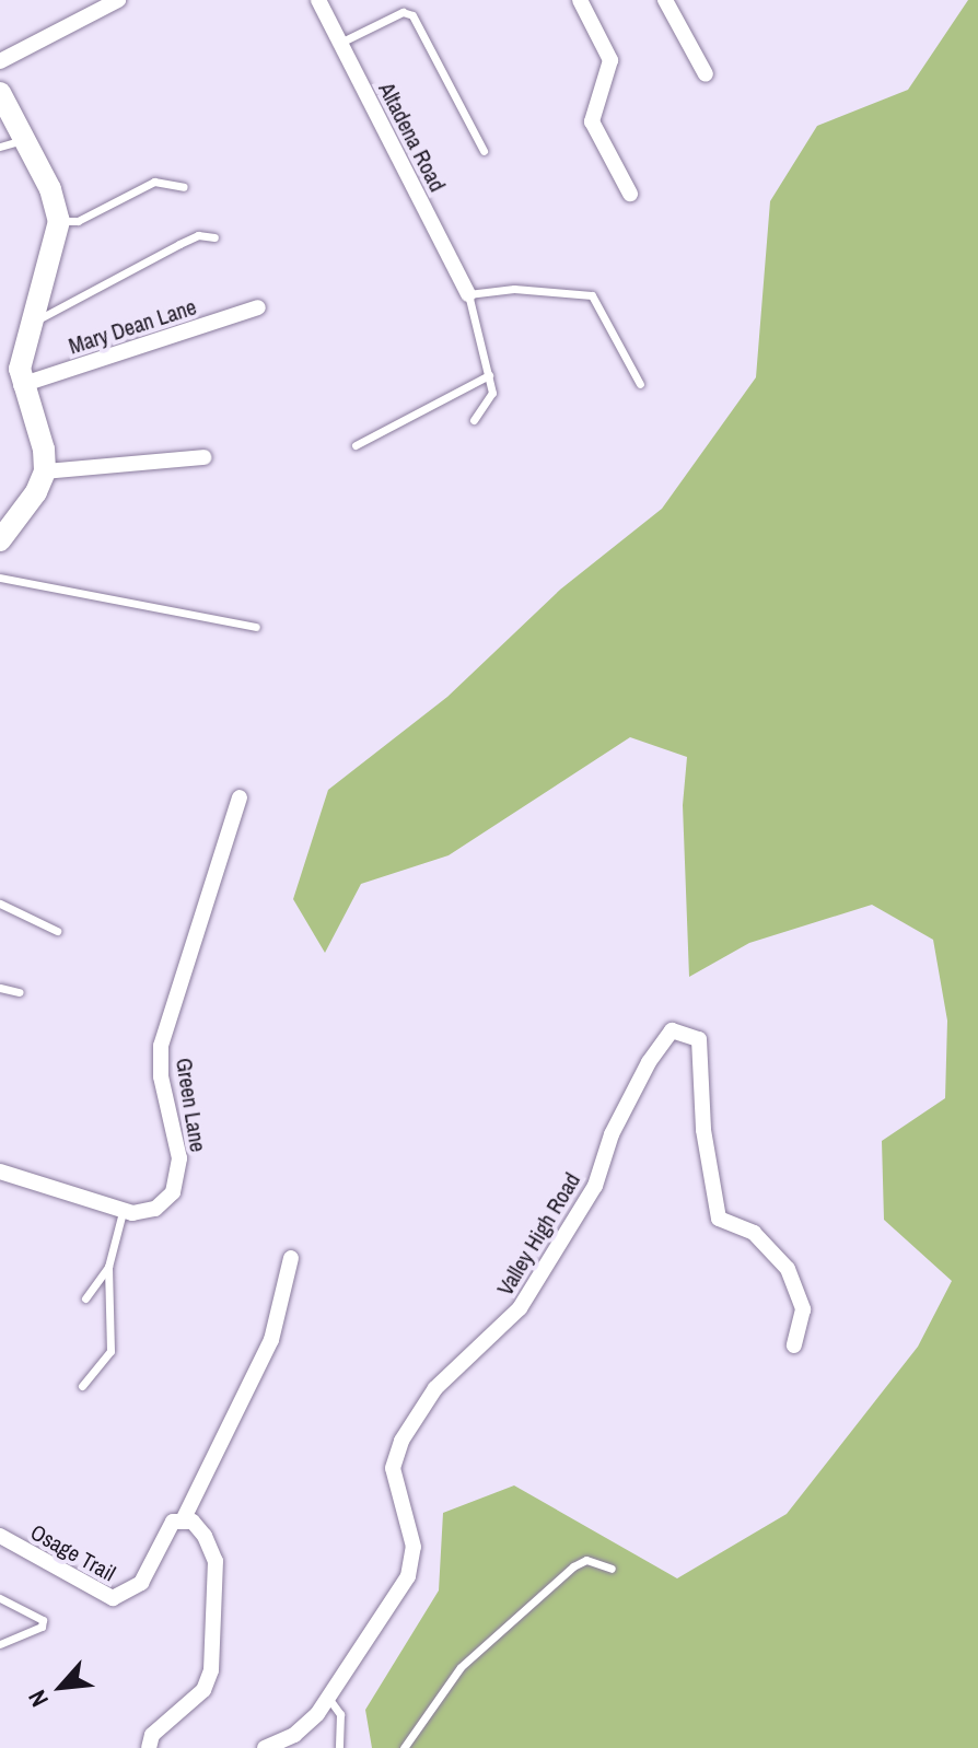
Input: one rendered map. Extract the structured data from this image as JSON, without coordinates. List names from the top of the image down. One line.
{"streets":{"street":["Altadena Road","Mary Dean Lane","Green Lane","Valley High Road","Osage Trail"]},"north":"bottom left"}
